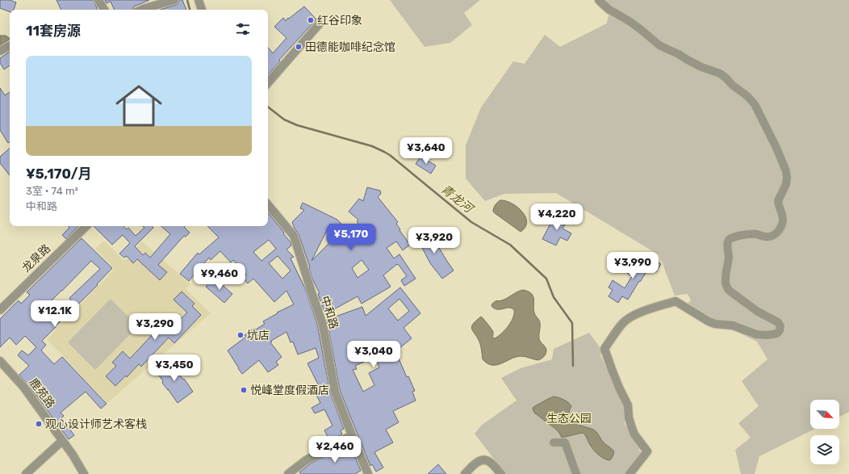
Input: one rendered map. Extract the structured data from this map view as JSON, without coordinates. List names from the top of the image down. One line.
{"streets":{"street":["龙泉路","中和路","鹿苑路"]},"water":["青龙河"],"parks":["生态公园"],"places":["红谷印象","田德能咖啡纪念馆","坑店","悦峰堂度假酒店","观心设计师艺术客栈"],"north":"bottom right","page":{"heading":"11套房源","list":[{"name":"¥5,170/月","note":"3室 · 74 m² · 中和路"}],"price":["¥3,640","¥4,220","¥5,170","¥3,920","¥3,990","¥9,460","¥12.1K","¥3,290","¥3,040","¥3,450","¥2,460"]}}
